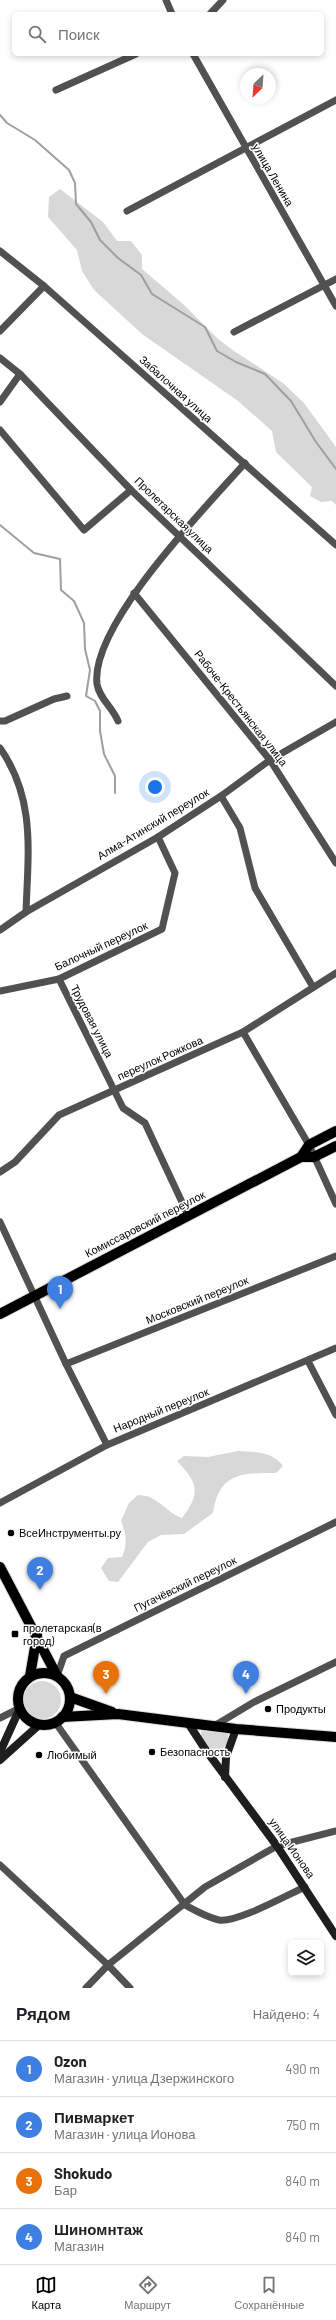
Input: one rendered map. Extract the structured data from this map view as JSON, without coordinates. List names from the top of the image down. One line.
{"streets":{"main road":["Комиссаровский переулок","улица Ионова"],"street":["улица Ленина","Забалочная улица","Пролетарская улица","Рабоче-Крестьянская улица","Алма-Атинский переулок","Балочный переулок","Трудовая улица","переулок Рожкова","Московский переулок","Народный переулок","Пугачёвский переулок"]},"crossings":[["Рабоче-Крестьянская улица","Алма-Атинский переулок"],["Алма-Атинский переулок","Балочный переулок"],["Балочный переулок","Трудовая улица"],["Трудовая улица","переулок Рожкова"],["Трудовая улица","Комиссаровский переулок"]],"places":{"other":["ВсеИнструменты.ру","Продукты","Безопасность","Любимый"],"transit":["пролетарская(в город)"]},"north":"bottom left","page":{"search":"Поиск","pins":["1","2","3","4"],"heading":["Рядом","Найдено: 4"],"list":[{"mark":"1","name":"Ozon","note":"Магазин · улица Дзержинского","value":"490 m"},{"mark":"2","name":"Пивмаркет","note":"Магазин · улица Ионова","value":"750 m"},{"mark":"3","name":"Shokudo","note":"Бар","value":"840 m"},{"mark":"4","name":"Шиномнтаж","note":"Магазин","value":"840 m"}],"nav":["Карта","Маршрут","Сохранённые"]}}
